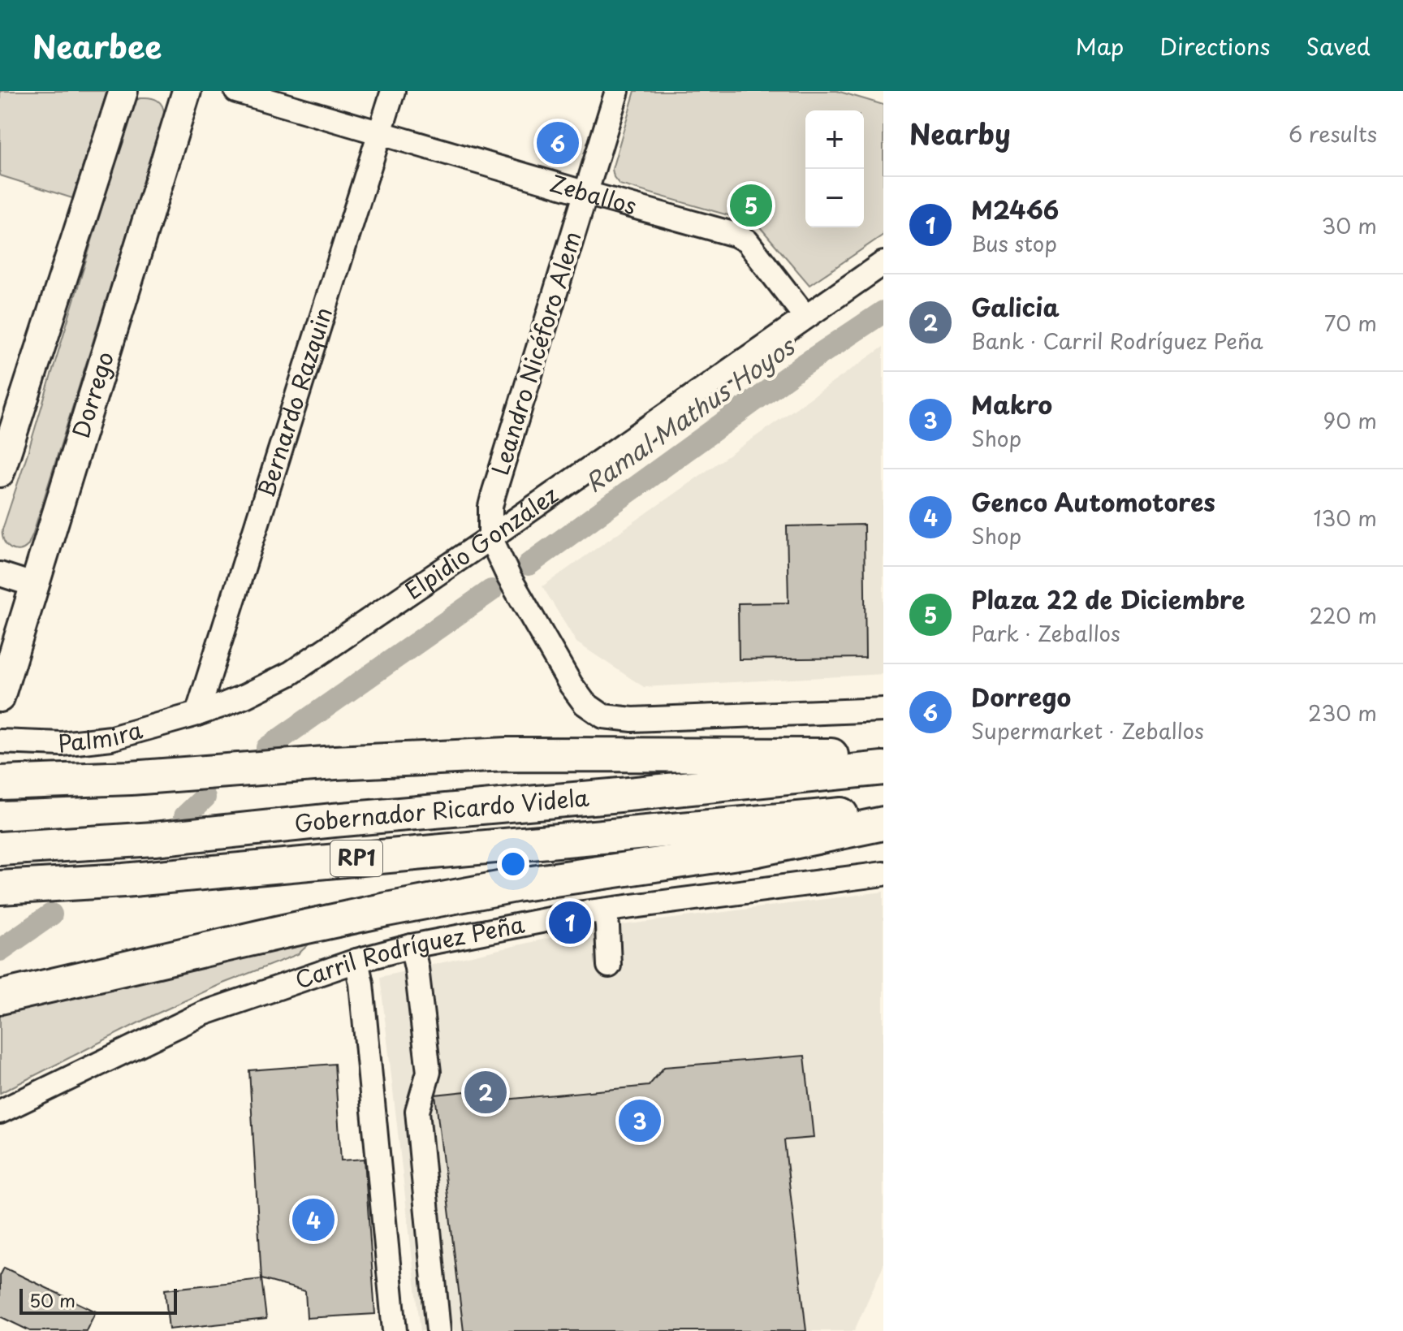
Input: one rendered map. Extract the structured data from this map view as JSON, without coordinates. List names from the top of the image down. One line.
{"streets":{"highway":["Gobernador Ricardo Videla","RP1"],"main road":["Dorrego"],"street":["Zeballos","Leandro Nicéforo Alem","Bernardo Razquin","Elpidio González","Palmira","Carril Rodríguez Peña"]},"crossings":[["Zeballos","Leandro Nicéforo Alem"],["Zeballos","Bernardo Razquin"],["Zeballos","Elpidio González"],["Leandro Nicéforo Alem","Elpidio González"],["Bernardo Razquin","Elpidio González"],["Bernardo Razquin","Palmira"],["Elpidio González","Palmira"]],"water":["Ramal Mathus Hoyos"],"scale_bar":"50 m","page":{"header":"Nearbee","nav":["Map","Directions","Saved"],"heading":["Nearby","6 results"],"map_buttons":["+","−"],"pins":["6","5","1","2","3","4"],"list":[{"mark":"1","name":"M2466","note":"Bus stop","value":"30 m"},{"mark":"2","name":"Galicia","note":"Bank · Carril Rodríguez Peña","value":"70 m"},{"mark":"3","name":"Makro","note":"Shop","value":"90 m"},{"mark":"4","name":"Genco Automotores","note":"Shop","value":"130 m"},{"mark":"5","name":"Plaza 22 de Diciembre","note":"Park · Zeballos","value":"220 m"},{"mark":"6","name":"Dorrego","note":"Supermarket · Zeballos","value":"230 m"}],"scale":"50 m"}}
